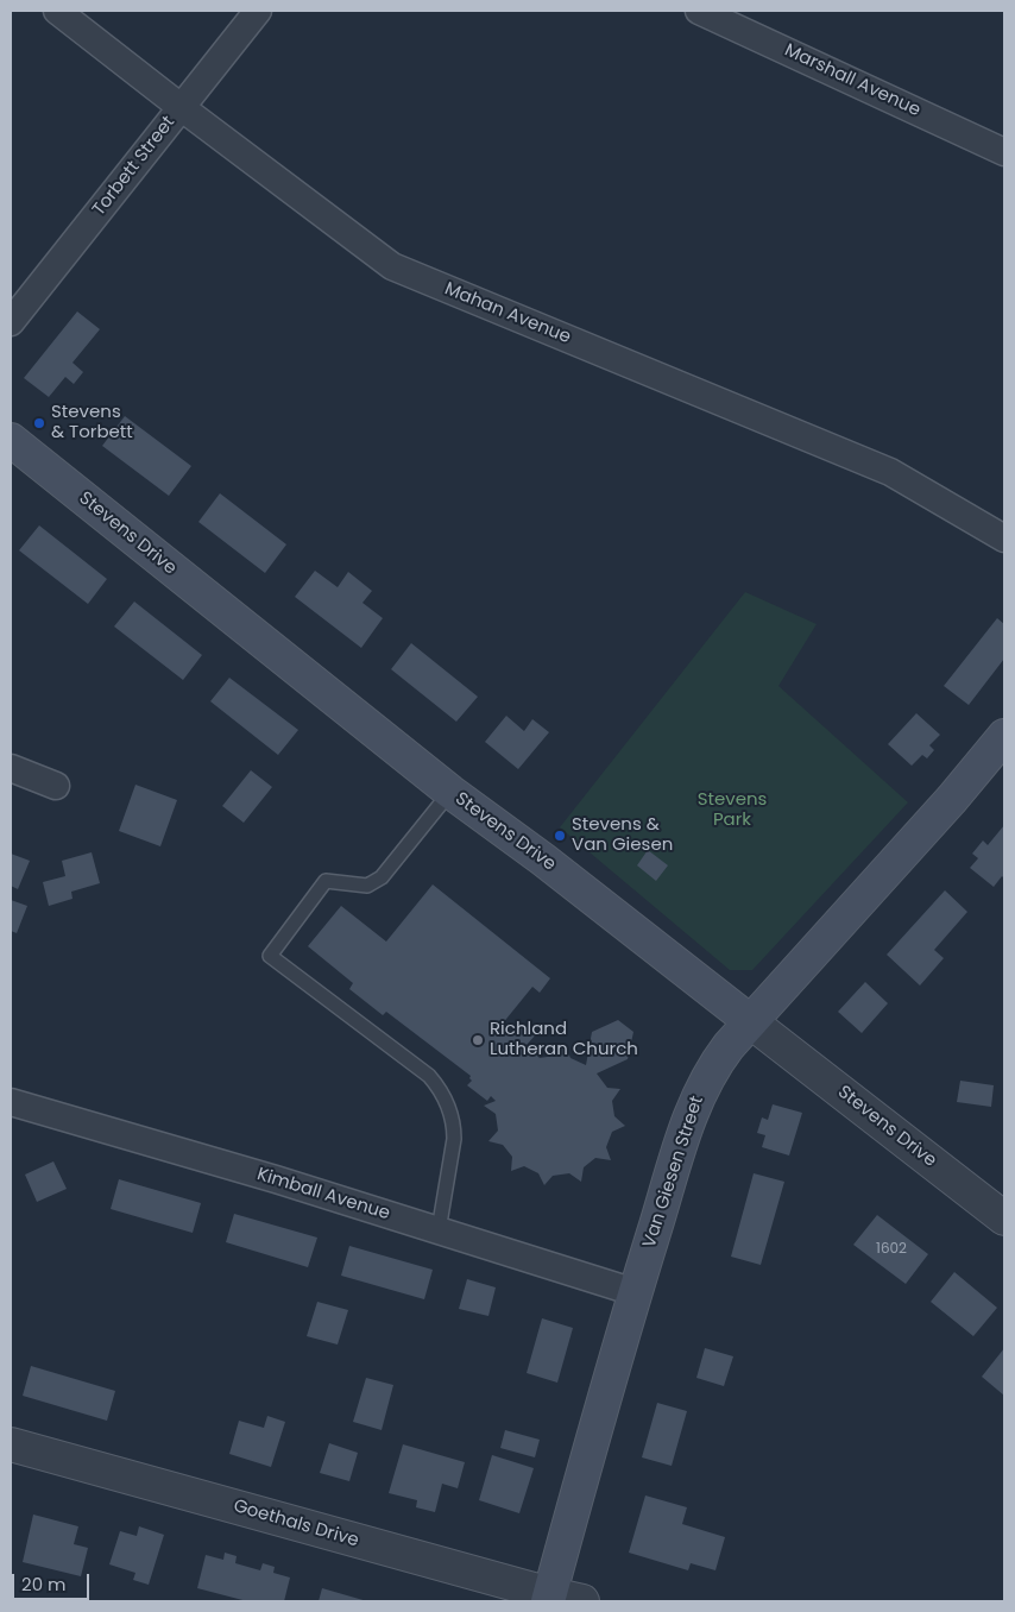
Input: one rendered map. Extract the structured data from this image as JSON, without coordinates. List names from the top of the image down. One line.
{"streets":{"main road":["Stevens Drive","Van Giesen Street"],"street":["Marshall Avenue","Torbett Street","Mahan Avenue","Kimball Avenue","Goethals Drive"]},"crossings":[["Torbett Street","Mahan Avenue"],["Stevens Drive","Van Giesen Street"],["Van Giesen Street","Kimball Avenue"],["Van Giesen Street","Goethals Drive"]],"parks":["Stevens Park"],"places":["Stevens & Torbett","Stevens & Van Giesen","Richland Lutheran Church"],"house_numbers":["1602"],"scale_bar":"20 m"}
